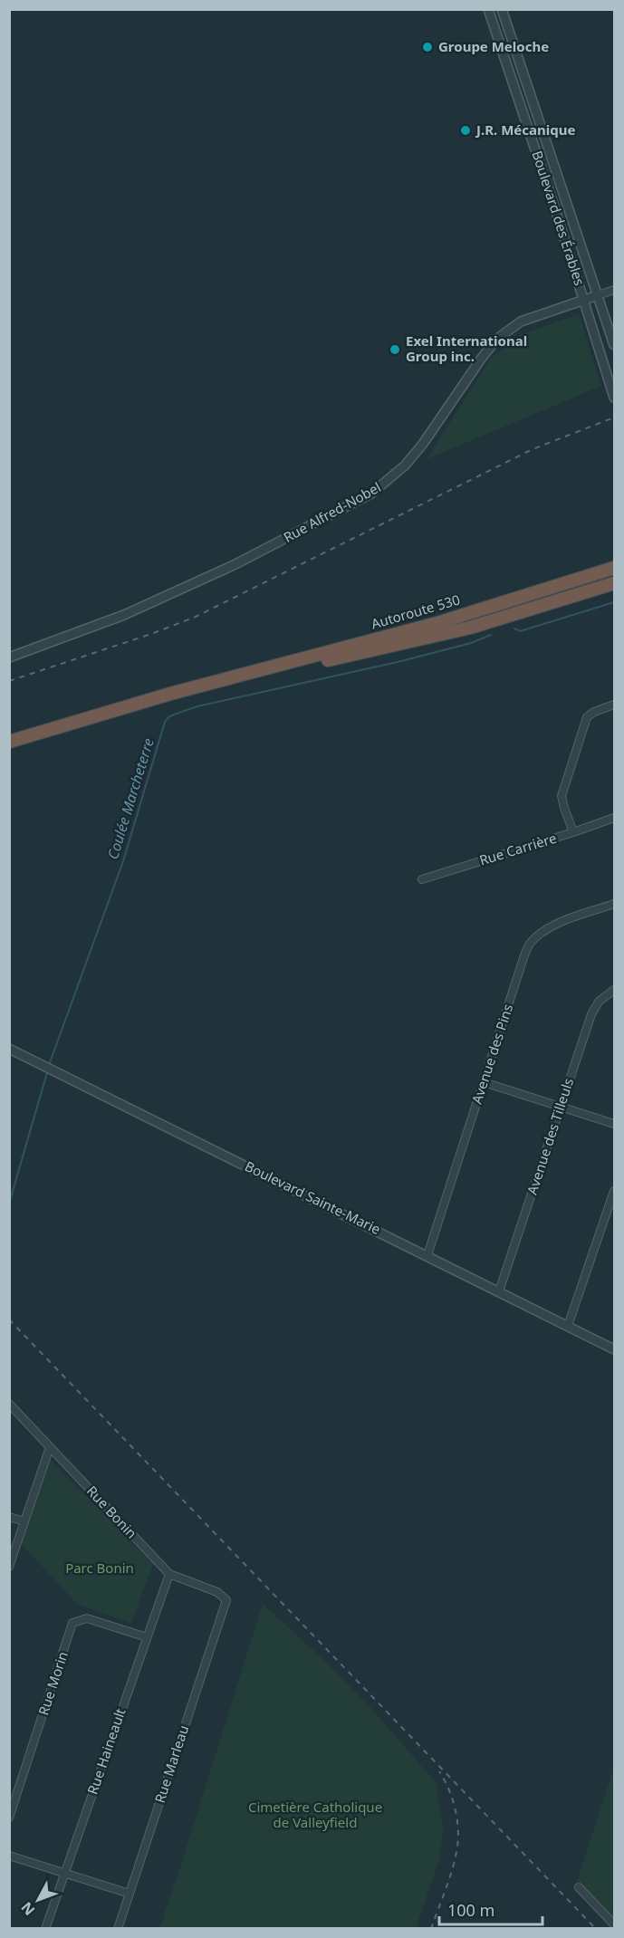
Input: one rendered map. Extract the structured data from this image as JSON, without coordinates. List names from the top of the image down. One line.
{"streets":{"highway":["Autoroute 530"],"street":["Boulevard des Érables","Rue Alfred-Nobel","Rue Carrière","Avenue des Pins","Avenue des Tilleuls","Boulevard Sainte-Marie","Rue Bonin","Rue Morin","Rue Haineault","Rue Marleau"]},"crossings":[["Boulevard des Érables","Rue Alfred-Nobel"],["Avenue des Pins","Boulevard Sainte-Marie"],["Avenue des Tilleuls","Boulevard Sainte-Marie"],["Rue Bonin","Rue Haineault"],["Rue Bonin","Rue Marleau"],["Rue Morin","Rue Haineault"]],"water":["Coulée Marcheterre"],"parks":["Parc Bonin","Cimetière Catholique de Valleyfield"],"places":["Groupe Meloche","J.R. Mécanique","Exel International Group inc."],"scale_bar":"100 m","north":"bottom left"}
